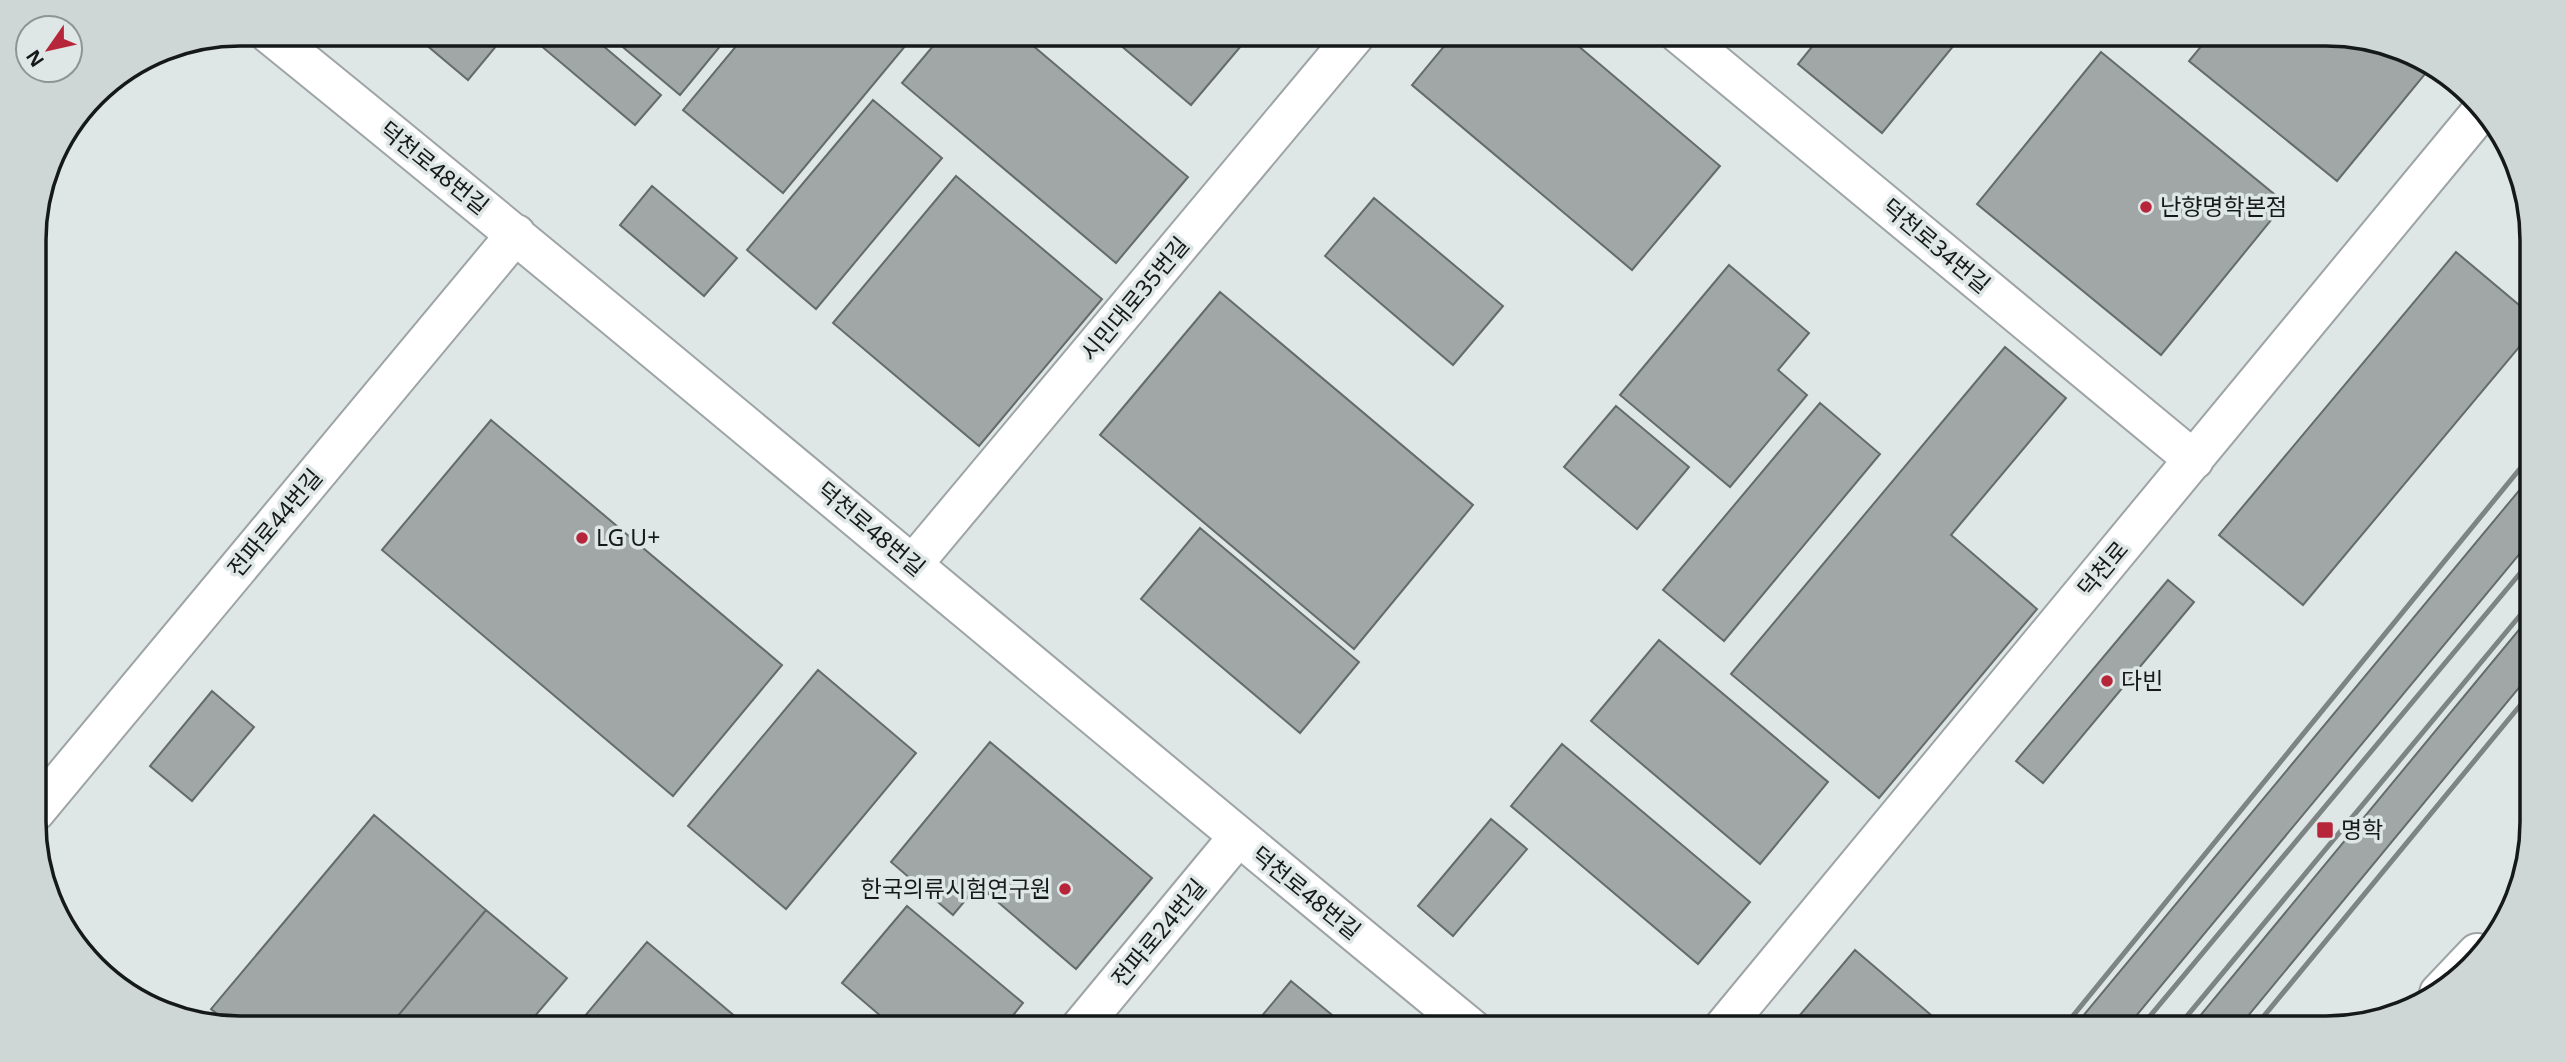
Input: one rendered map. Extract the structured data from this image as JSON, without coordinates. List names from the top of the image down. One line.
{"streets":{"street":["덕천로48번길","덕천로34번길","시민대로35번길","전파로44번길","덕천로","전파로24번길"]},"crossings":[["덕천로48번길","시민대로35번길"],["덕천로48번길","전파로44번길"],["덕천로48번길","전파로24번길"],["덕천로34번길","덕천로"]],"places":{"other":["난향명학본점","LG U+","다빈","한국의류시험연구원"],"transit":["명학"]},"north":"bottom left"}
